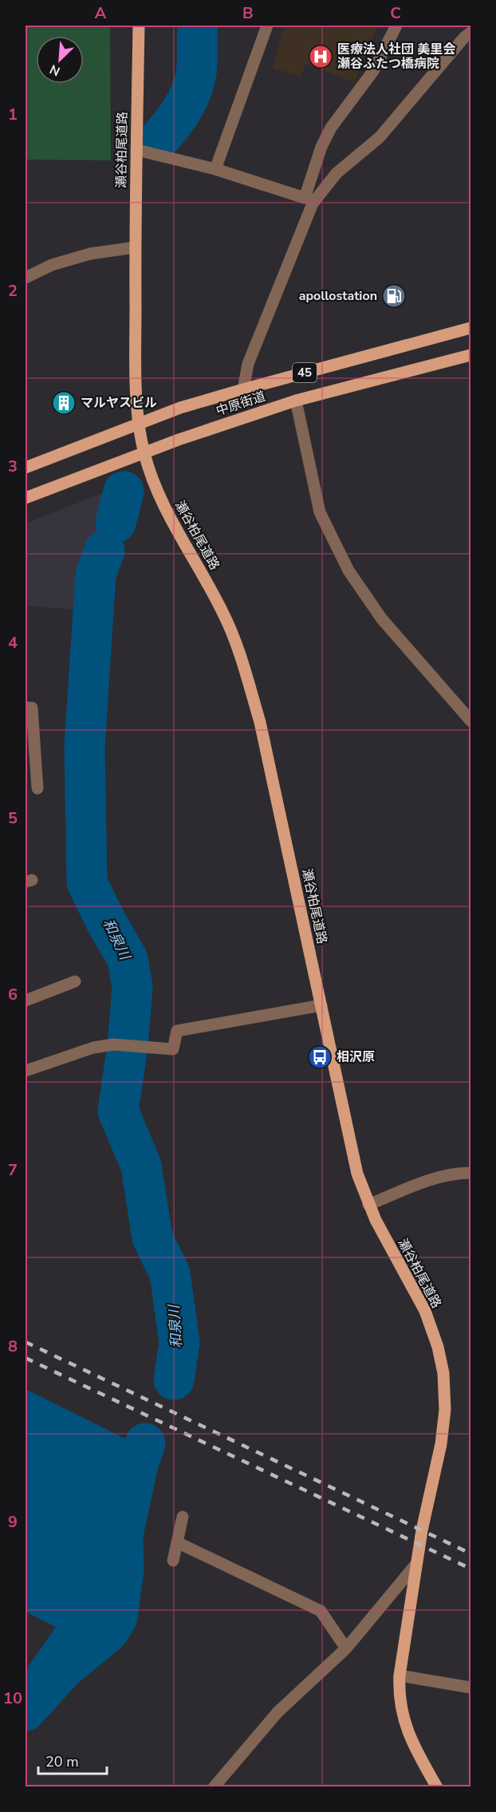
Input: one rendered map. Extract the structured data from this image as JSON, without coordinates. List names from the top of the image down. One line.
{"streets":{"main road":["瀬谷柏尾道路","45","中原街道"]},"crossings":[["瀬谷柏尾道路","中原街道"]],"water":["和泉川"],"places":{"hospital":["医療法人社団 美里会 瀬谷ふたつ橋病院"],"fuel station":["apollostation"],"building":["マルヤスビル"],"bus stop":["相沢原"]},"scale_bar":"20 m","north":"bottom left","grid":{"columns":["A","B","C"],"rows":["1","2","3","4","5","6","7","8","9","10"]}}
